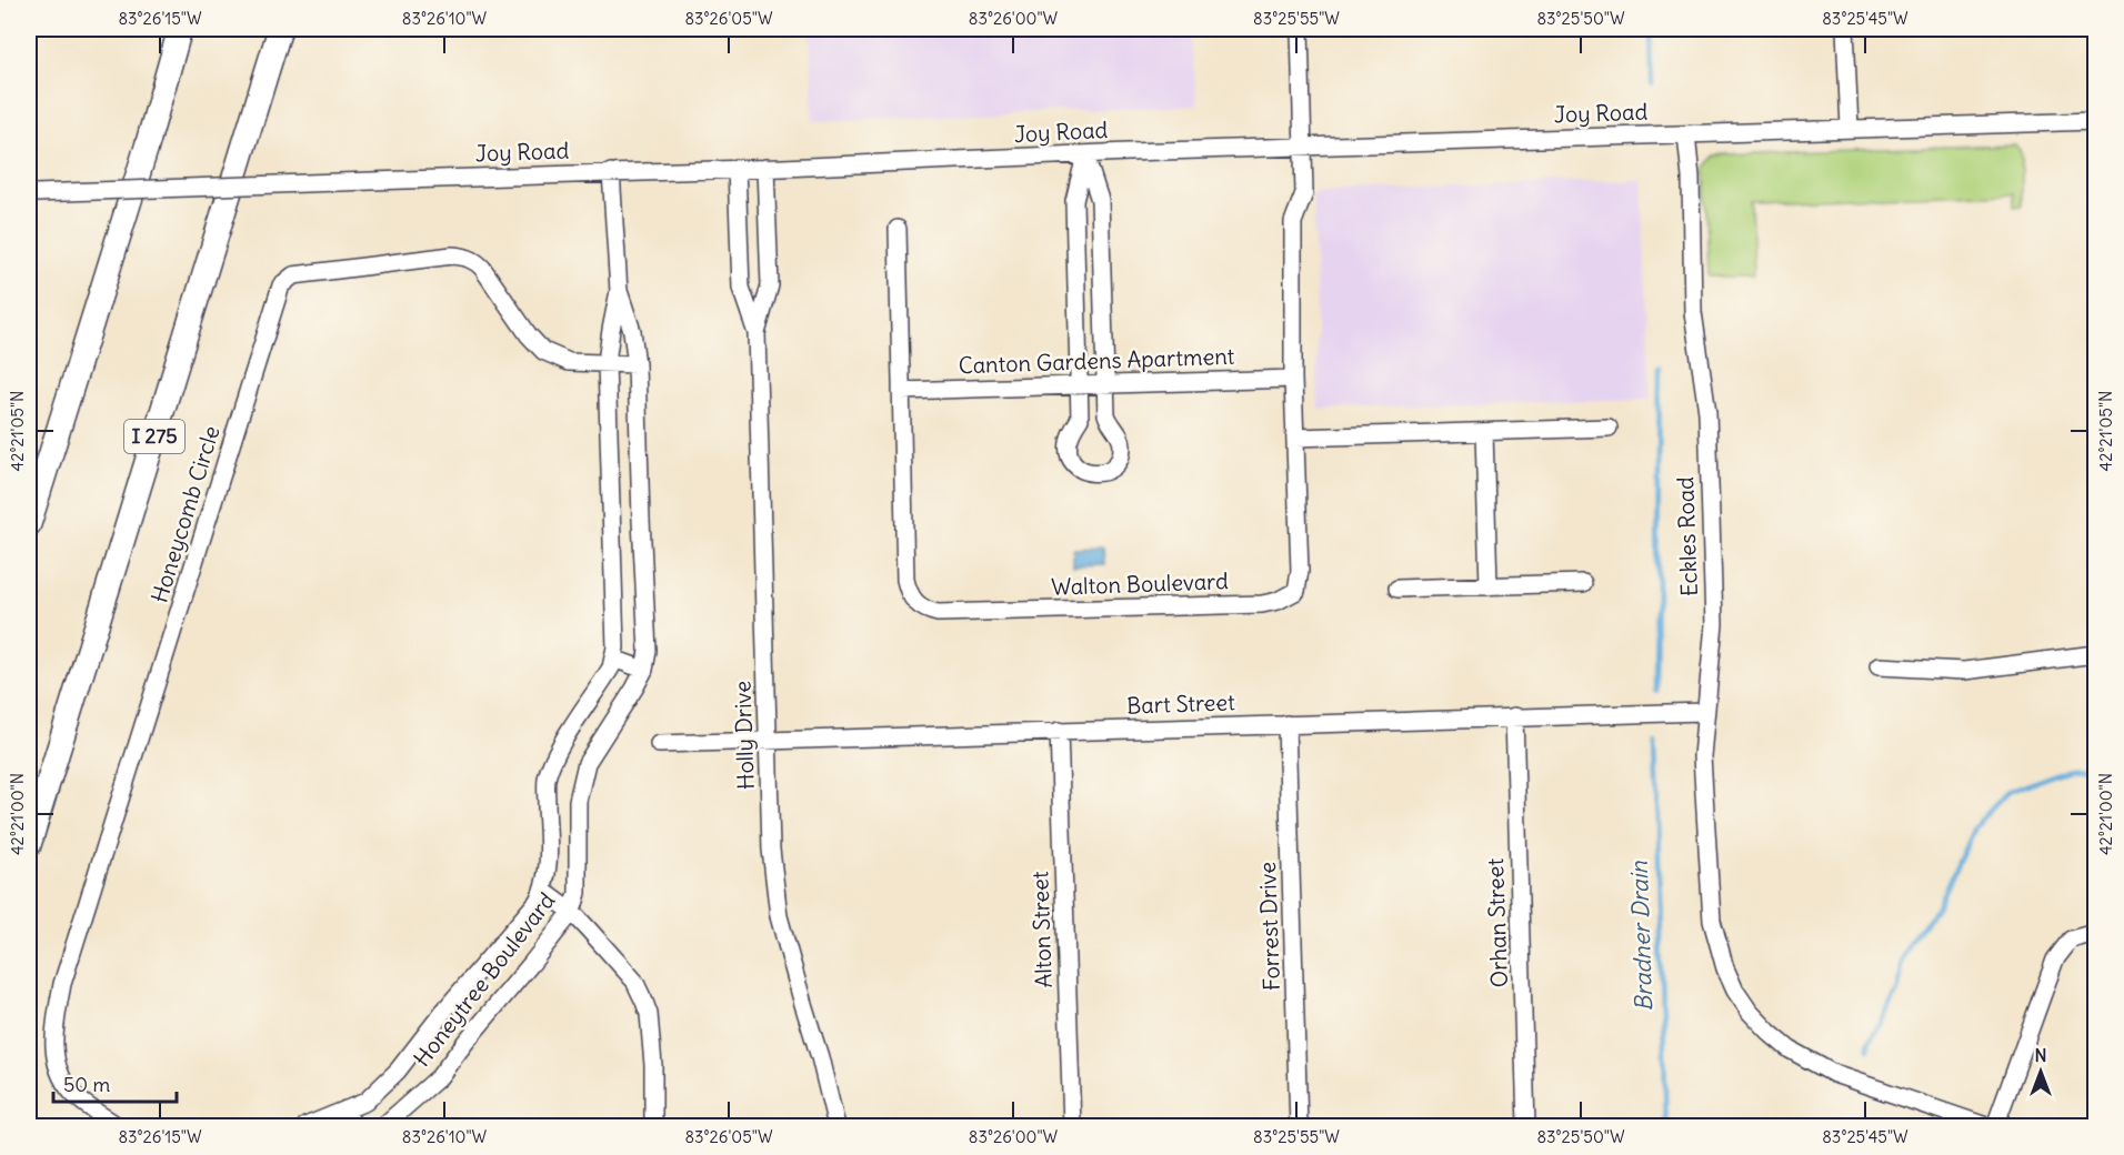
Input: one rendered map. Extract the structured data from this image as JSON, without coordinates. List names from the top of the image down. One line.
{"streets":{"highway":["I 275"],"street":["Joy Road","Canton Gardens Apartment","Honeycomb Circle","Eckles Road","Walton Boulevard","Bart Street","Holly Drive","Orhan Street","Forrest Drive","Alton Street","Honeytree Boulevard"]},"crossings":[["Joy Road","Eckles Road"],["Joy Road","Walton Boulevard"],["Joy Road","Holly Drive"],["Joy Road","Honeytree Boulevard"],["Canton Gardens Apartment","Walton Boulevard"],["Honeycomb Circle","Honeytree Boulevard"],["Eckles Road","Bart Street"],["Bart Street","Holly Drive"],["Bart Street","Orhan Street"],["Bart Street","Forrest Drive"],["Bart Street","Alton Street"]],"water":["Bradner Drain"],"scale_bar":"50 m","north":"top","coordinates":["83°26'15\"W","83°26'10\"W","83°26'05\"W","83°26'00\"W","83°25'55\"W","83°25'50\"W","83°25'45\"W","42°21'05\"N","42°21'00\"N"]}
